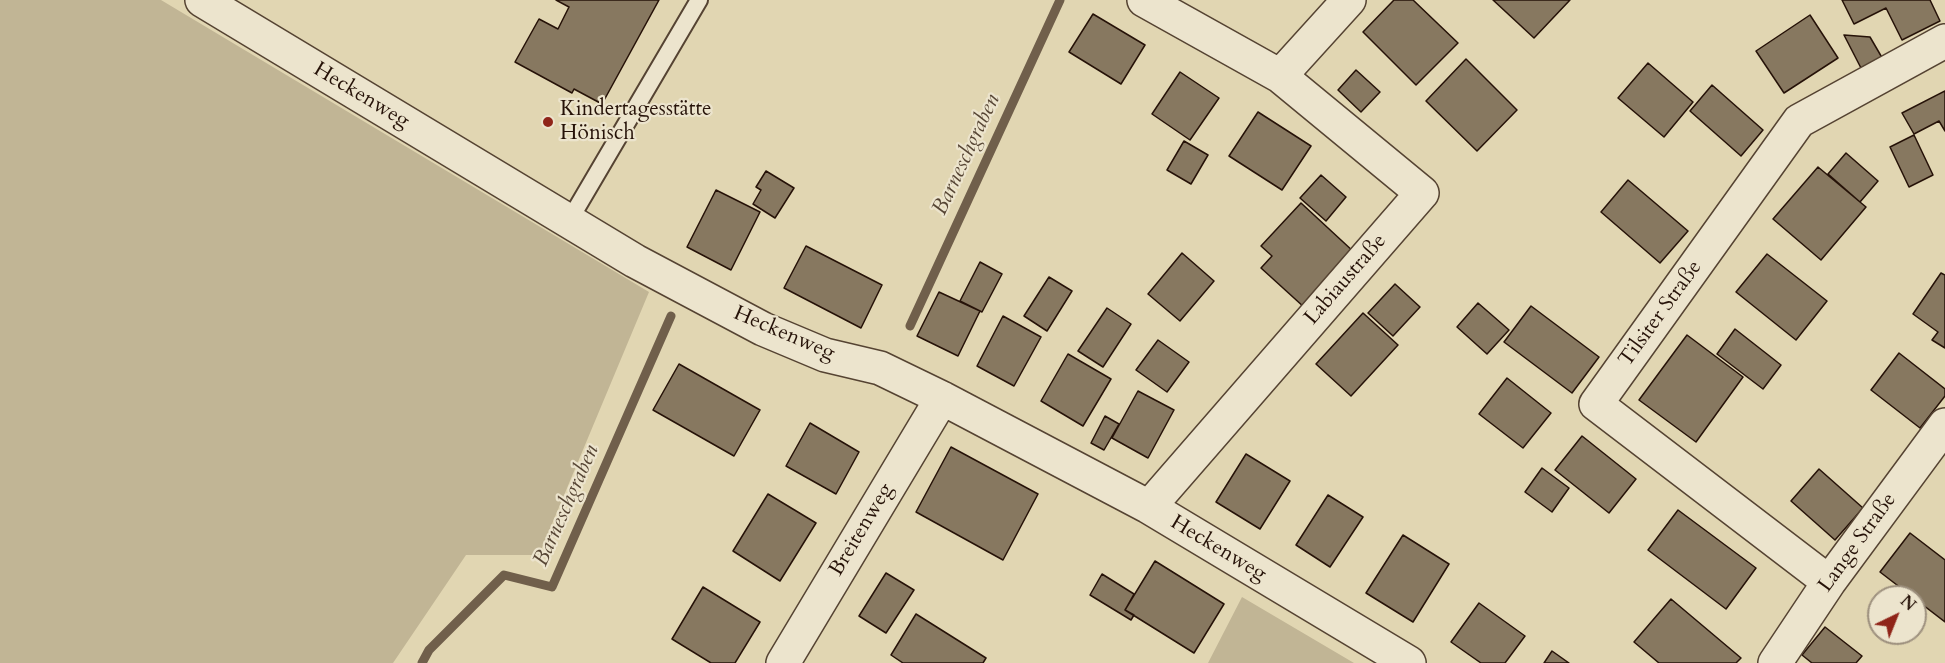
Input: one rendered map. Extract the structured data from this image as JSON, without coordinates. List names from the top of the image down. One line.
{"streets":{"street":["Heckenweg","Labiaustraße","Tilsiter Straße","Breitenweg","Lange Straße"]},"crossings":[["Heckenweg","Labiaustraße"],["Heckenweg","Breitenweg"],["Tilsiter Straße","Lange Straße"]],"water":["Barneschgraben"],"places":["Kindertagesstätte Hönisch"],"north":"top right"}
